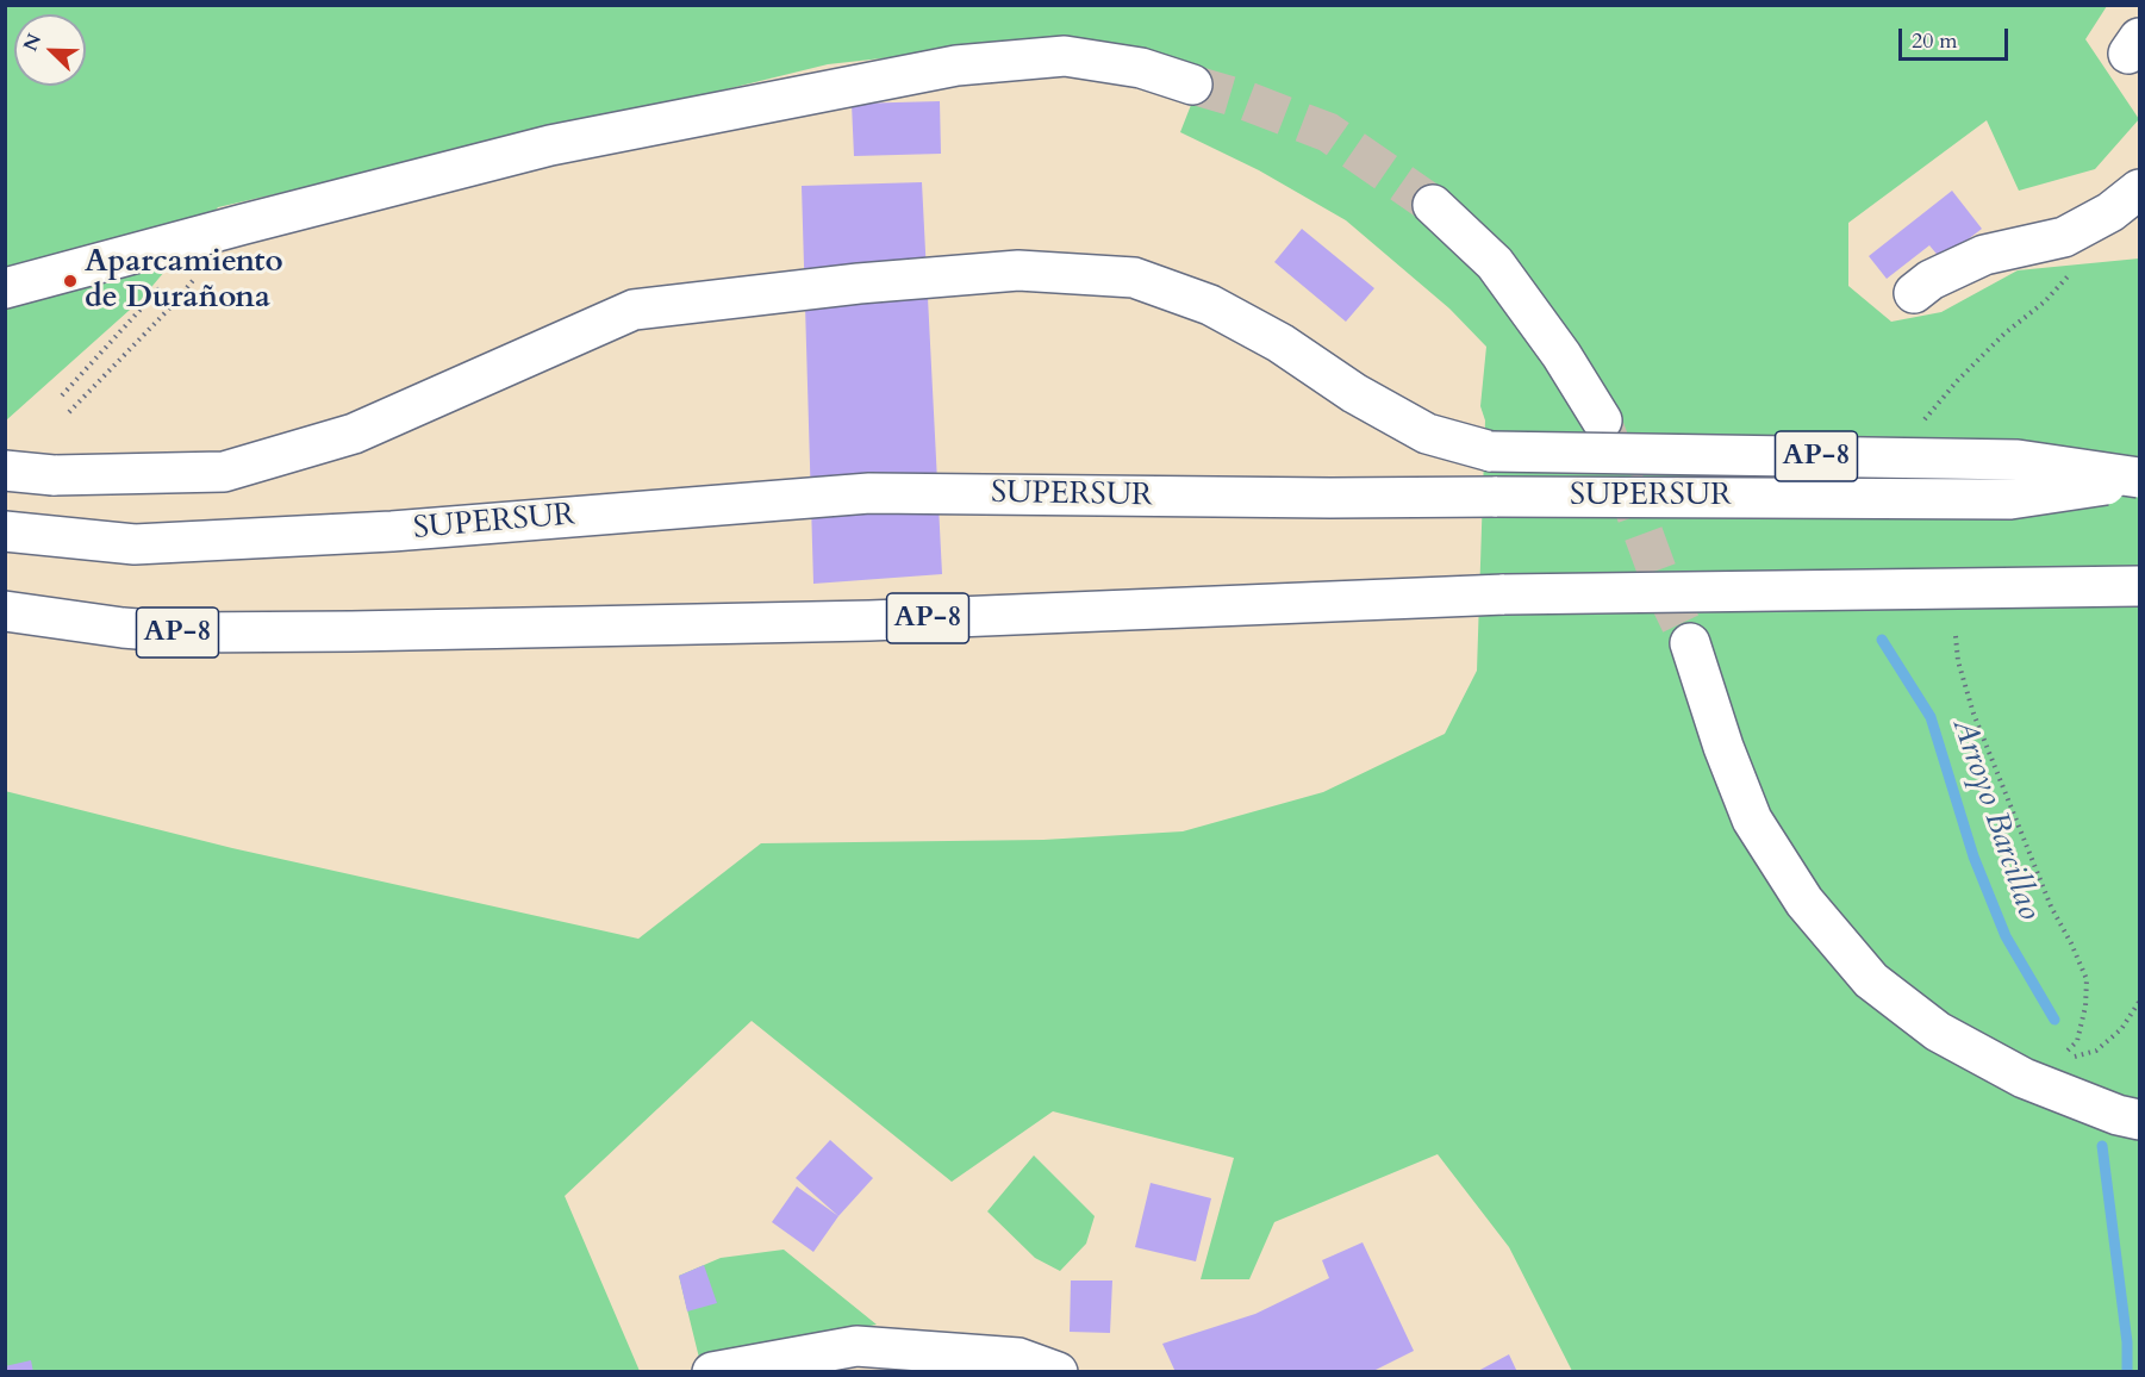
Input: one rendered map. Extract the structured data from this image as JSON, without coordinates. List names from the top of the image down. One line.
{"streets":{"main road":["AP-8","SUPERSUR"]},"crossings":[["AP-8","SUPERSUR"]],"water":["Arroyo Barcillao"],"places":["Aparcamiento de Durañona"],"scale_bar":"20 m","north":"top left"}
